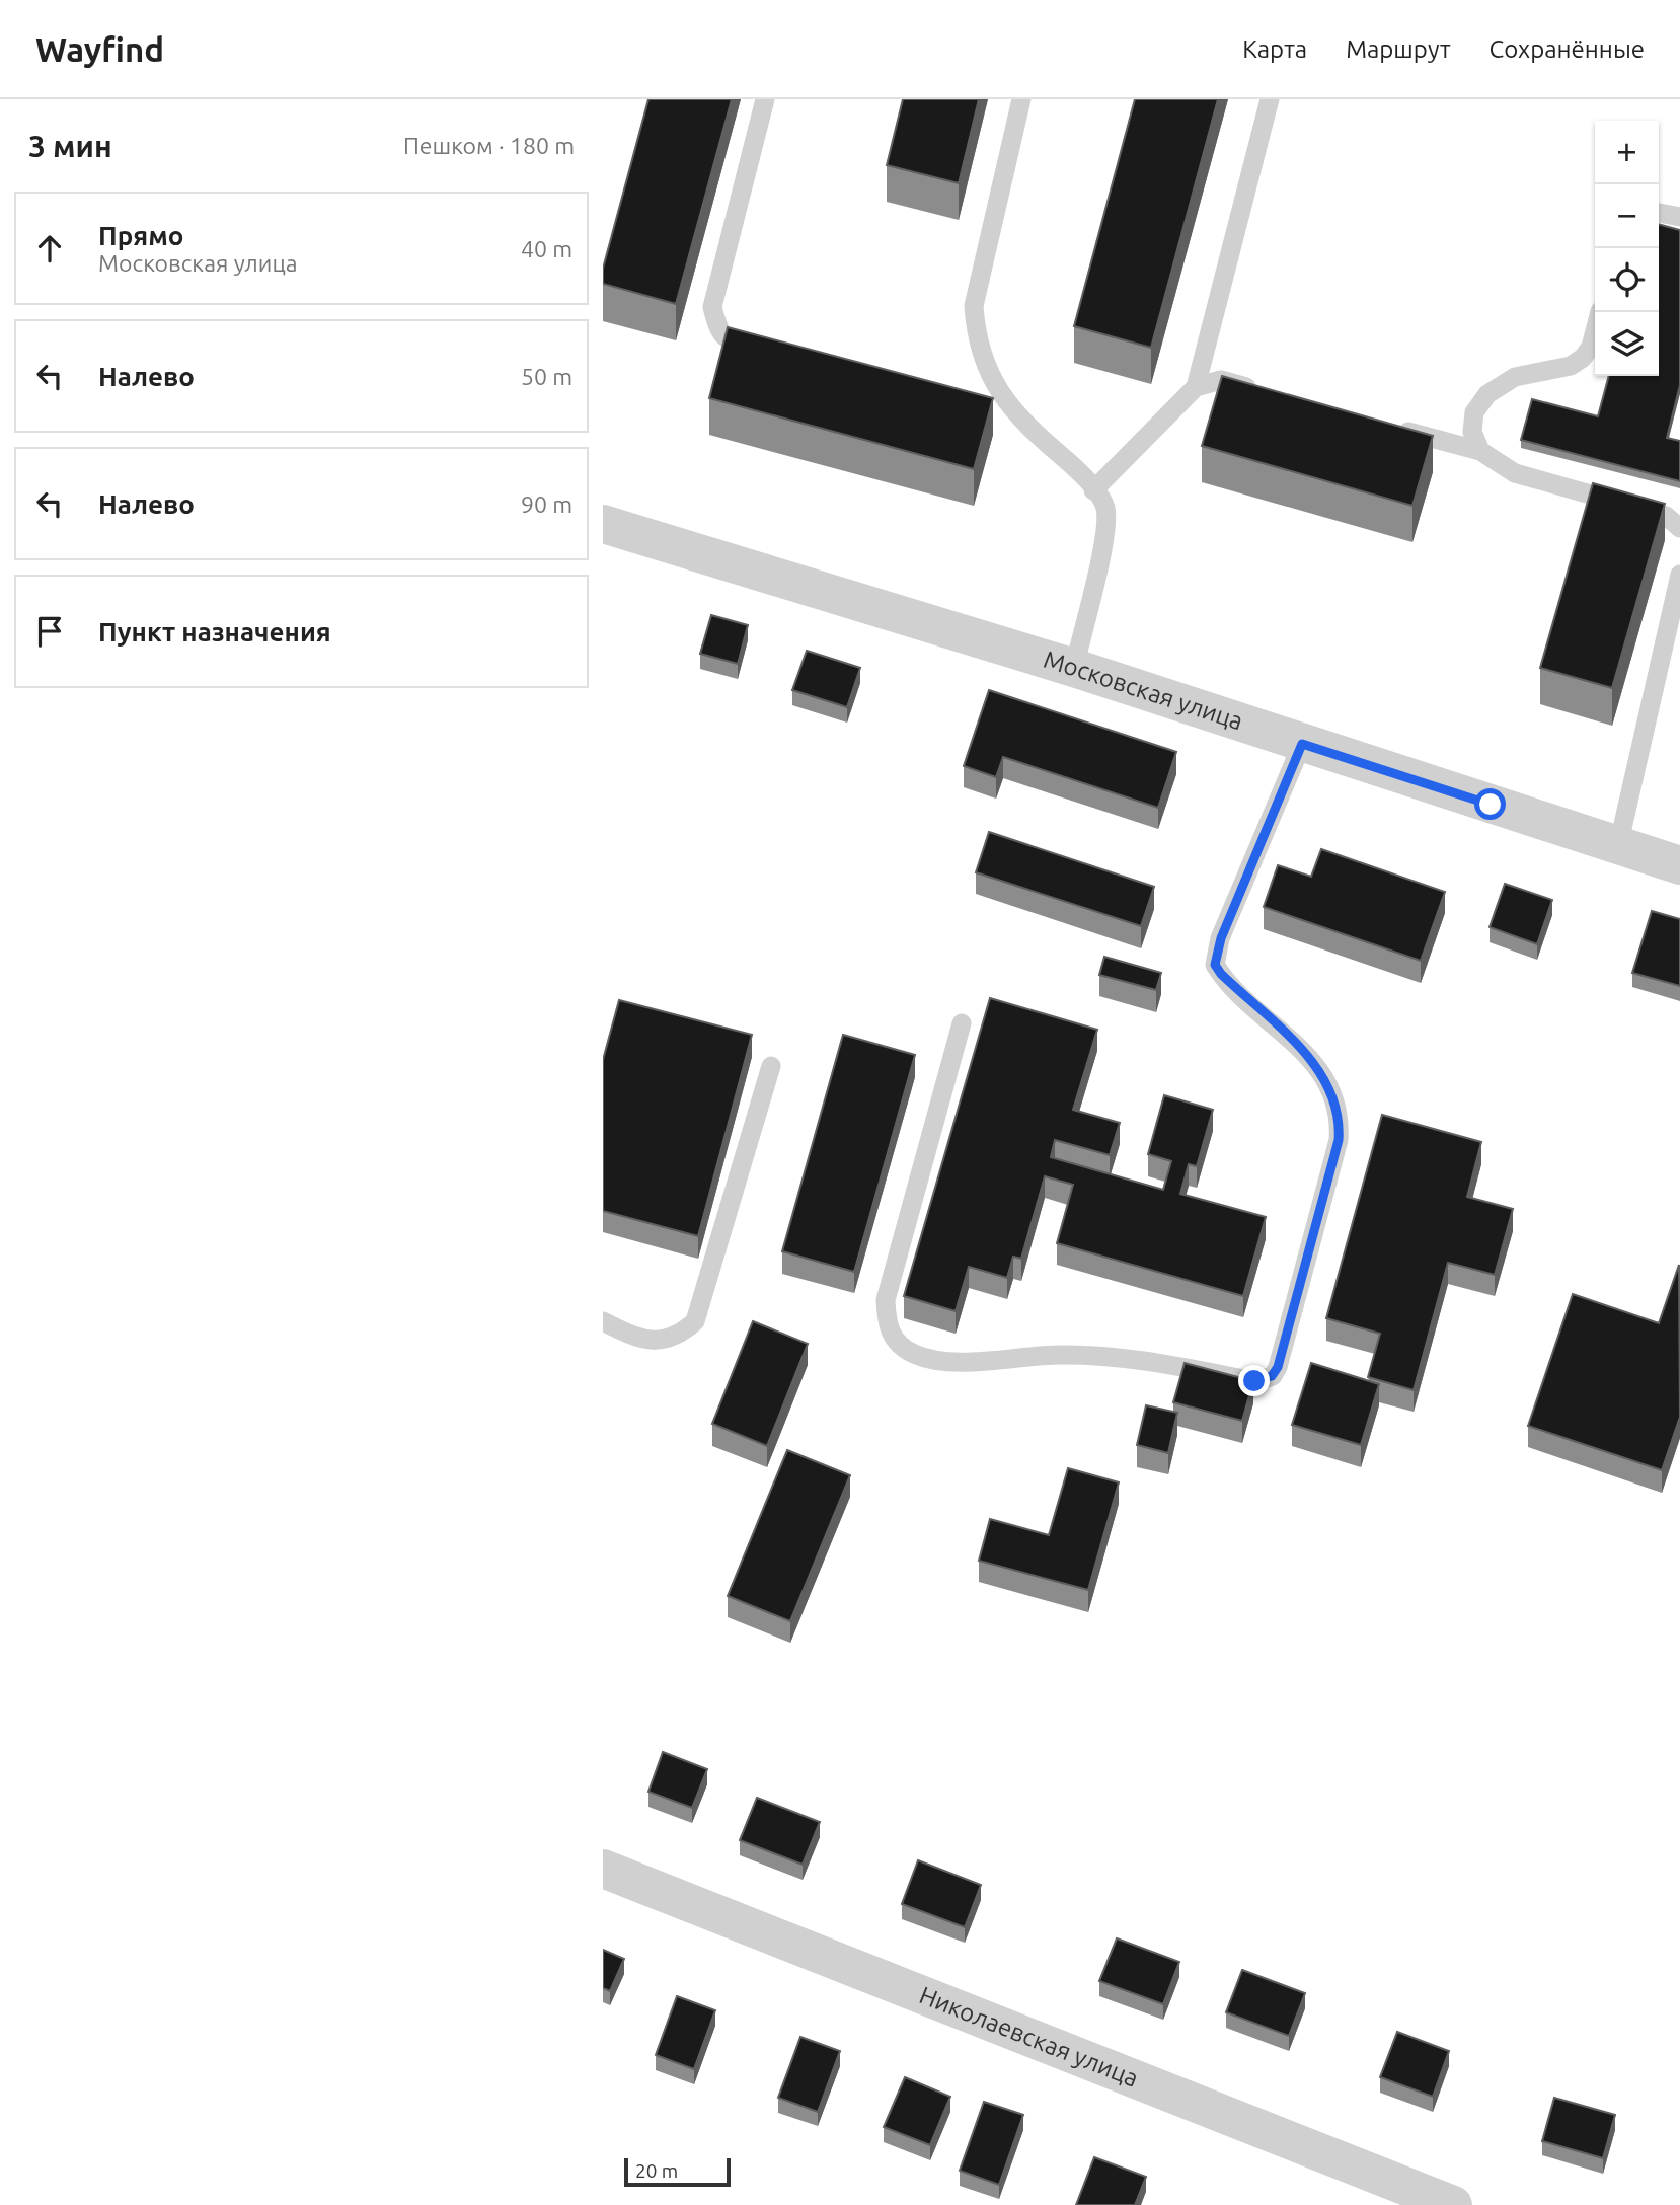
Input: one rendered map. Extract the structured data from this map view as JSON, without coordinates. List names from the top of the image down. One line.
{"streets":{"street":["Московская улица","Николаевская улица"]},"scale_bar":"20 m","page":{"header":"Wayfind","nav":["Карта","Маршрут","Сохранённые"],"heading":["3 мин","Пешком · 180 m"],"map_buttons":["+","−"],"list":[["Прямо","Московская улица","40 m"],["Налево","50 m"],["Налево","90 m"],"Пункт назначения"],"scale":"20 m"}}
